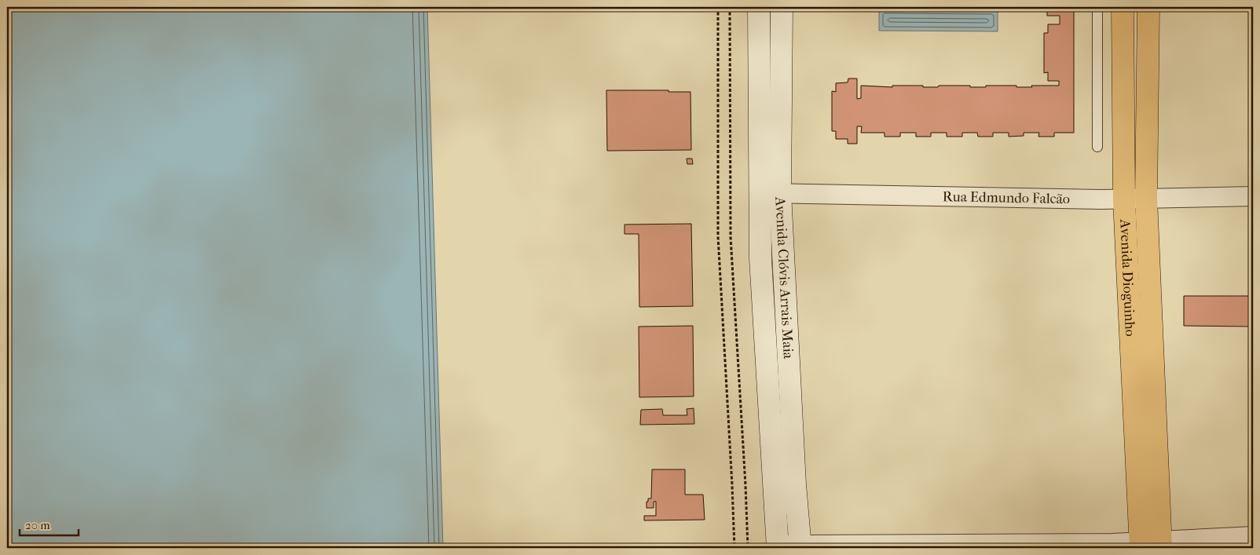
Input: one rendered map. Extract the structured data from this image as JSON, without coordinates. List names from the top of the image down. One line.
{"streets":{"main road":["Avenida Clóvis Arrais Maia","Avenida Dioguinho"],"street":["Rua Edmundo Falcão"]},"crossings":[["Rua Edmundo Falcão","Avenida Clóvis Arrais Maia"],["Rua Edmundo Falcão","Avenida Dioguinho"]],"scale_bar":"20 m"}
